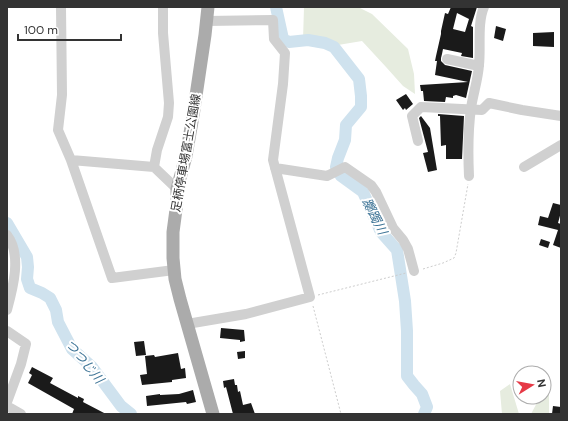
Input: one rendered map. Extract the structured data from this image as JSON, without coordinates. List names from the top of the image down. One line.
{"streets":{"main road":["足柄停車場富士公園線"]},"water":["躑躅川","つつじ川"],"scale_bar":"100 m","north":"right"}
